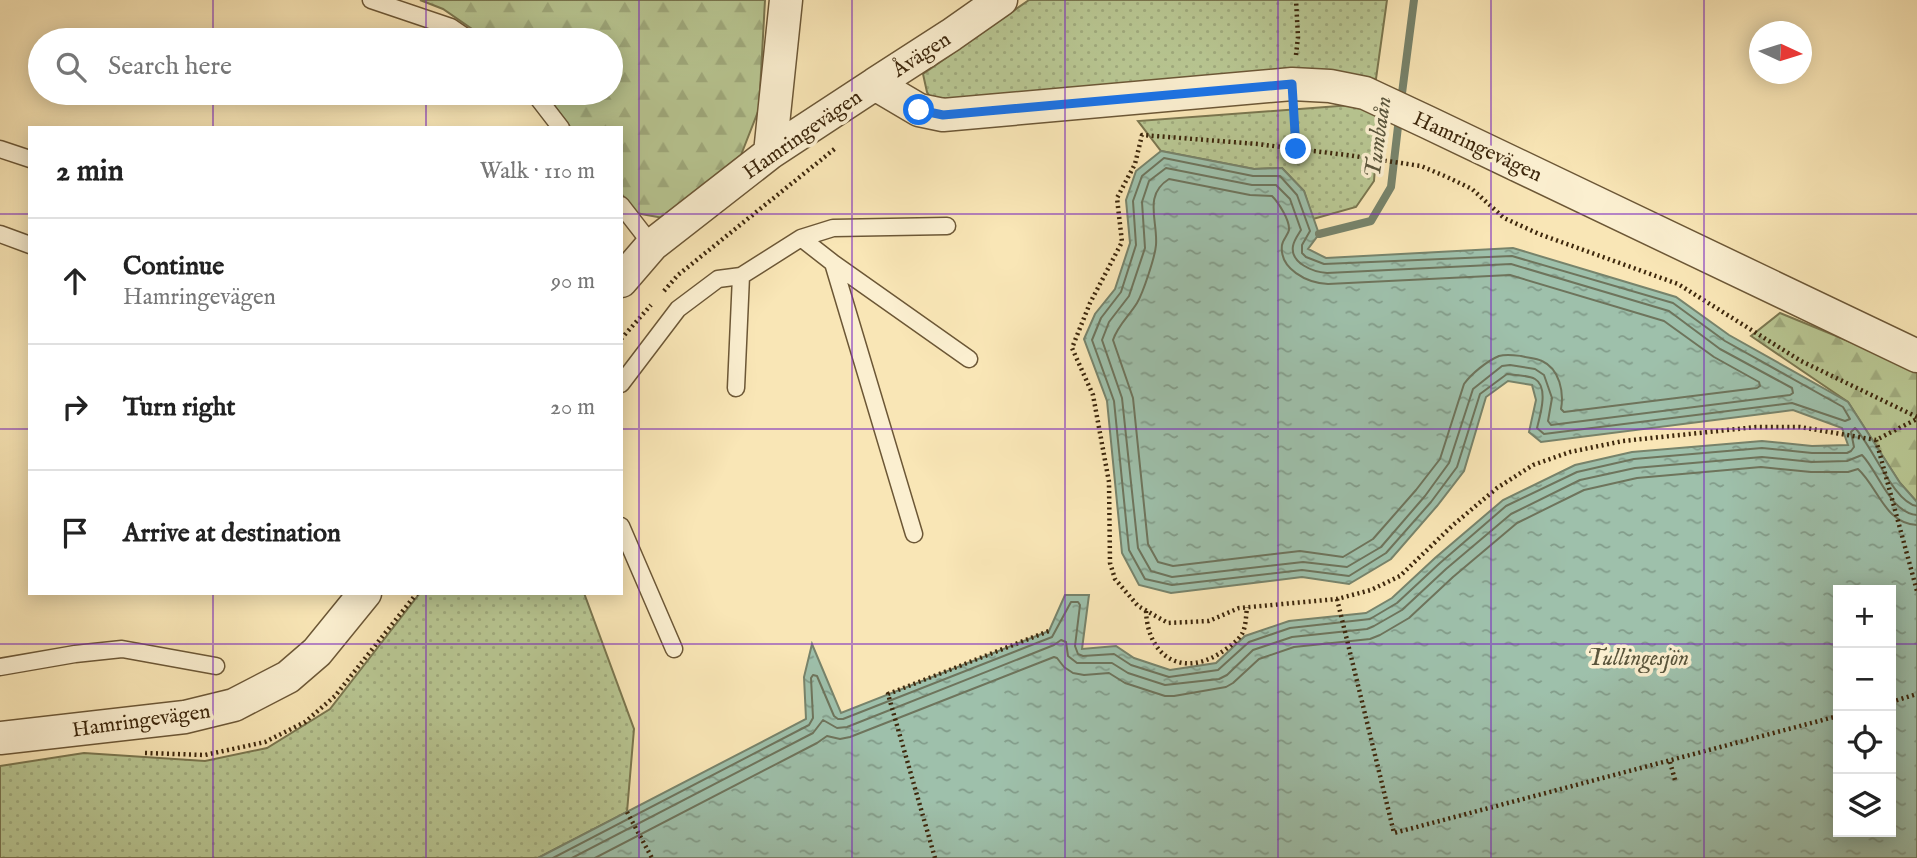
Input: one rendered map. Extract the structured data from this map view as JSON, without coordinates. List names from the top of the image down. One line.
{"streets":{"street":["Åvägen","Hamringevägen"]},"crossings":[["Åvägen","Hamringevägen"]],"water":["Tumbaån","Tullingesjön"],"north":"right","page":{"search":"Search here","heading":["2 min","Walk · 110 m"],"list":[["Continue","Hamringevägen","90 m"],["Turn right","20 m"],"Arrive at destination"],"map_buttons":["+","−"]}}
